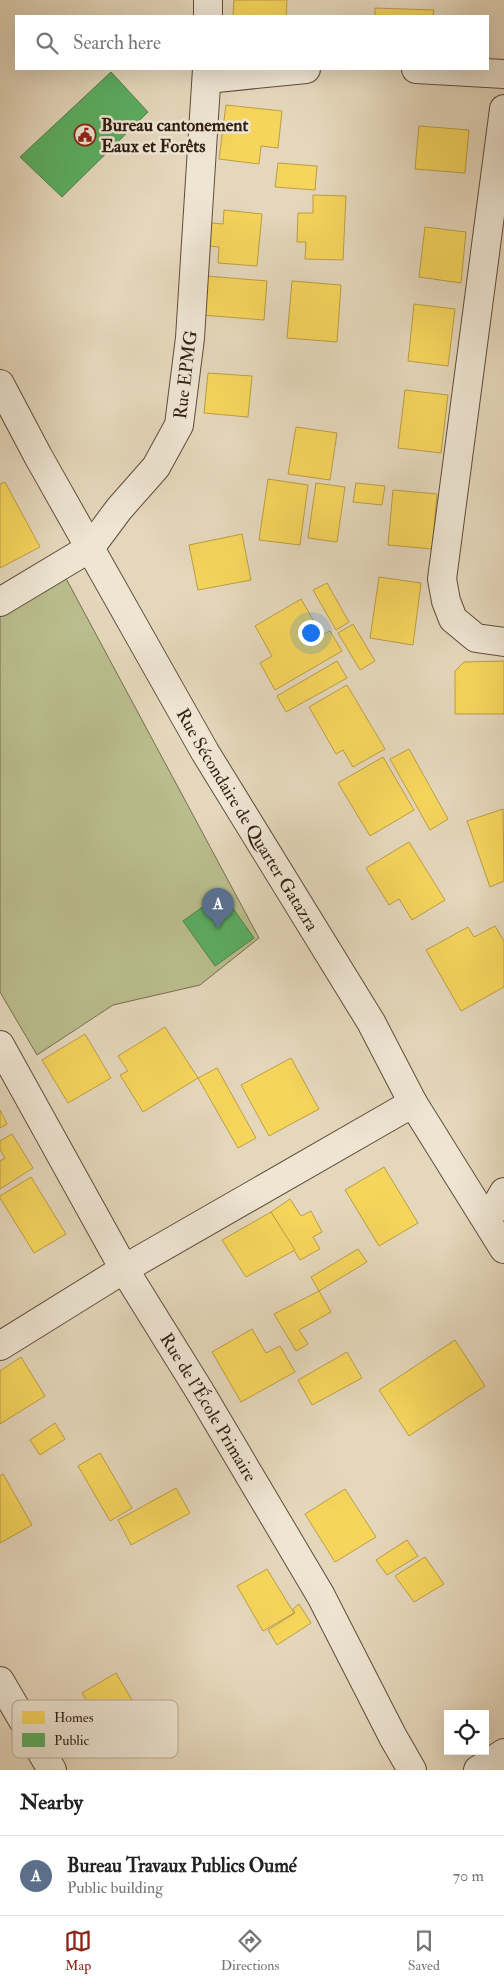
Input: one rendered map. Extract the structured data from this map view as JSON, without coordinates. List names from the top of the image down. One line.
{"streets":{"street":["Rue EPMG","Rue Sécondaire de Quarter Gatazra","Rue de l'École Primaire"]},"crossings":[["Rue EPMG","Rue Sécondaire de Quarter Gatazra"]],"places":{"public building":["Bureau cantonement Eaux et Forêts"]},"legend":["Homes","Public"],"page":{"search":"Search here","pins":"A","heading":"Nearby","list":[{"mark":"A","name":"Bureau Travaux Publics Oumé","note":"Public building","value":"70 m"}],"nav":["Map","Directions","Saved"]}}
